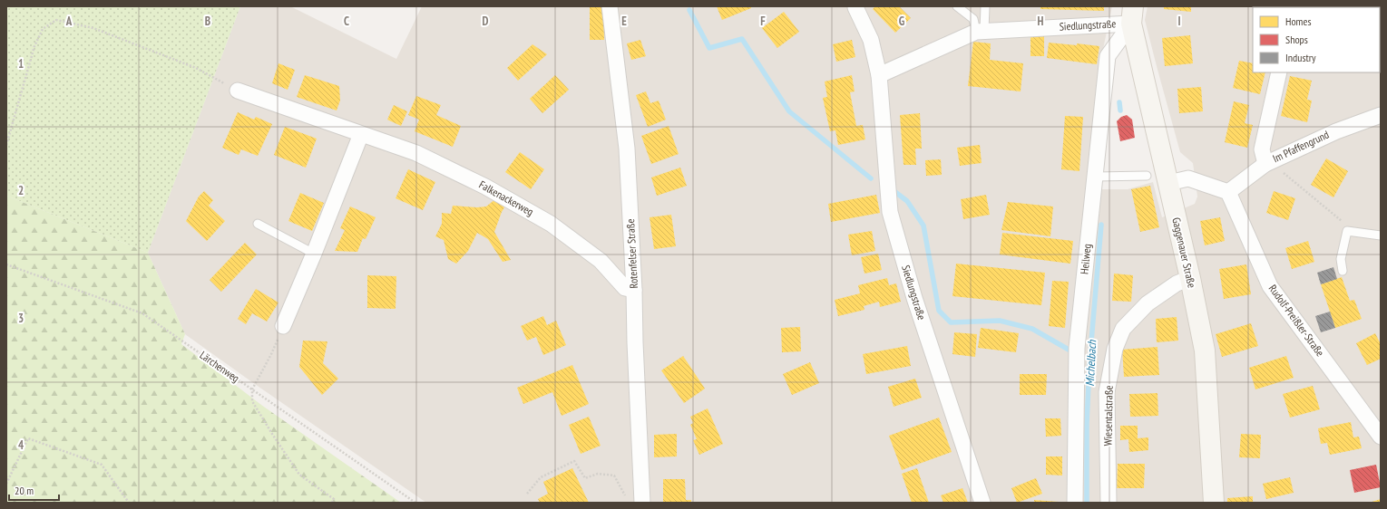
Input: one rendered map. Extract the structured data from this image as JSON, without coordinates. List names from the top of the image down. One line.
{"streets":{"main road":["Gaggenauer Straße"],"street":["Siedlungstraße","Im Pfaffengrund","Falkenackerweg","Rotenfelser Straße","Heilweg","Rudolf-Preißler-Straße","Wiesentalstraße"],"path":["Lärchenweg"]},"crossings":[["Siedlungstraße","Gaggenauer Straße"],["Siedlungstraße","Heilweg"],["Im Pfaffengrund","Rudolf-Preißler-Straße"],["Falkenackerweg","Rotenfelser Straße"],["Gaggenauer Straße","Heilweg"],["Gaggenauer Straße","Wiesentalstraße"]],"water":["Michelbach"],"legend":["Homes","Shops","Industry"],"scale_bar":"20 m","grid":{"columns":["A","B","C","D","E","F","G","H","I"],"rows":["1","2","3","4"]}}
